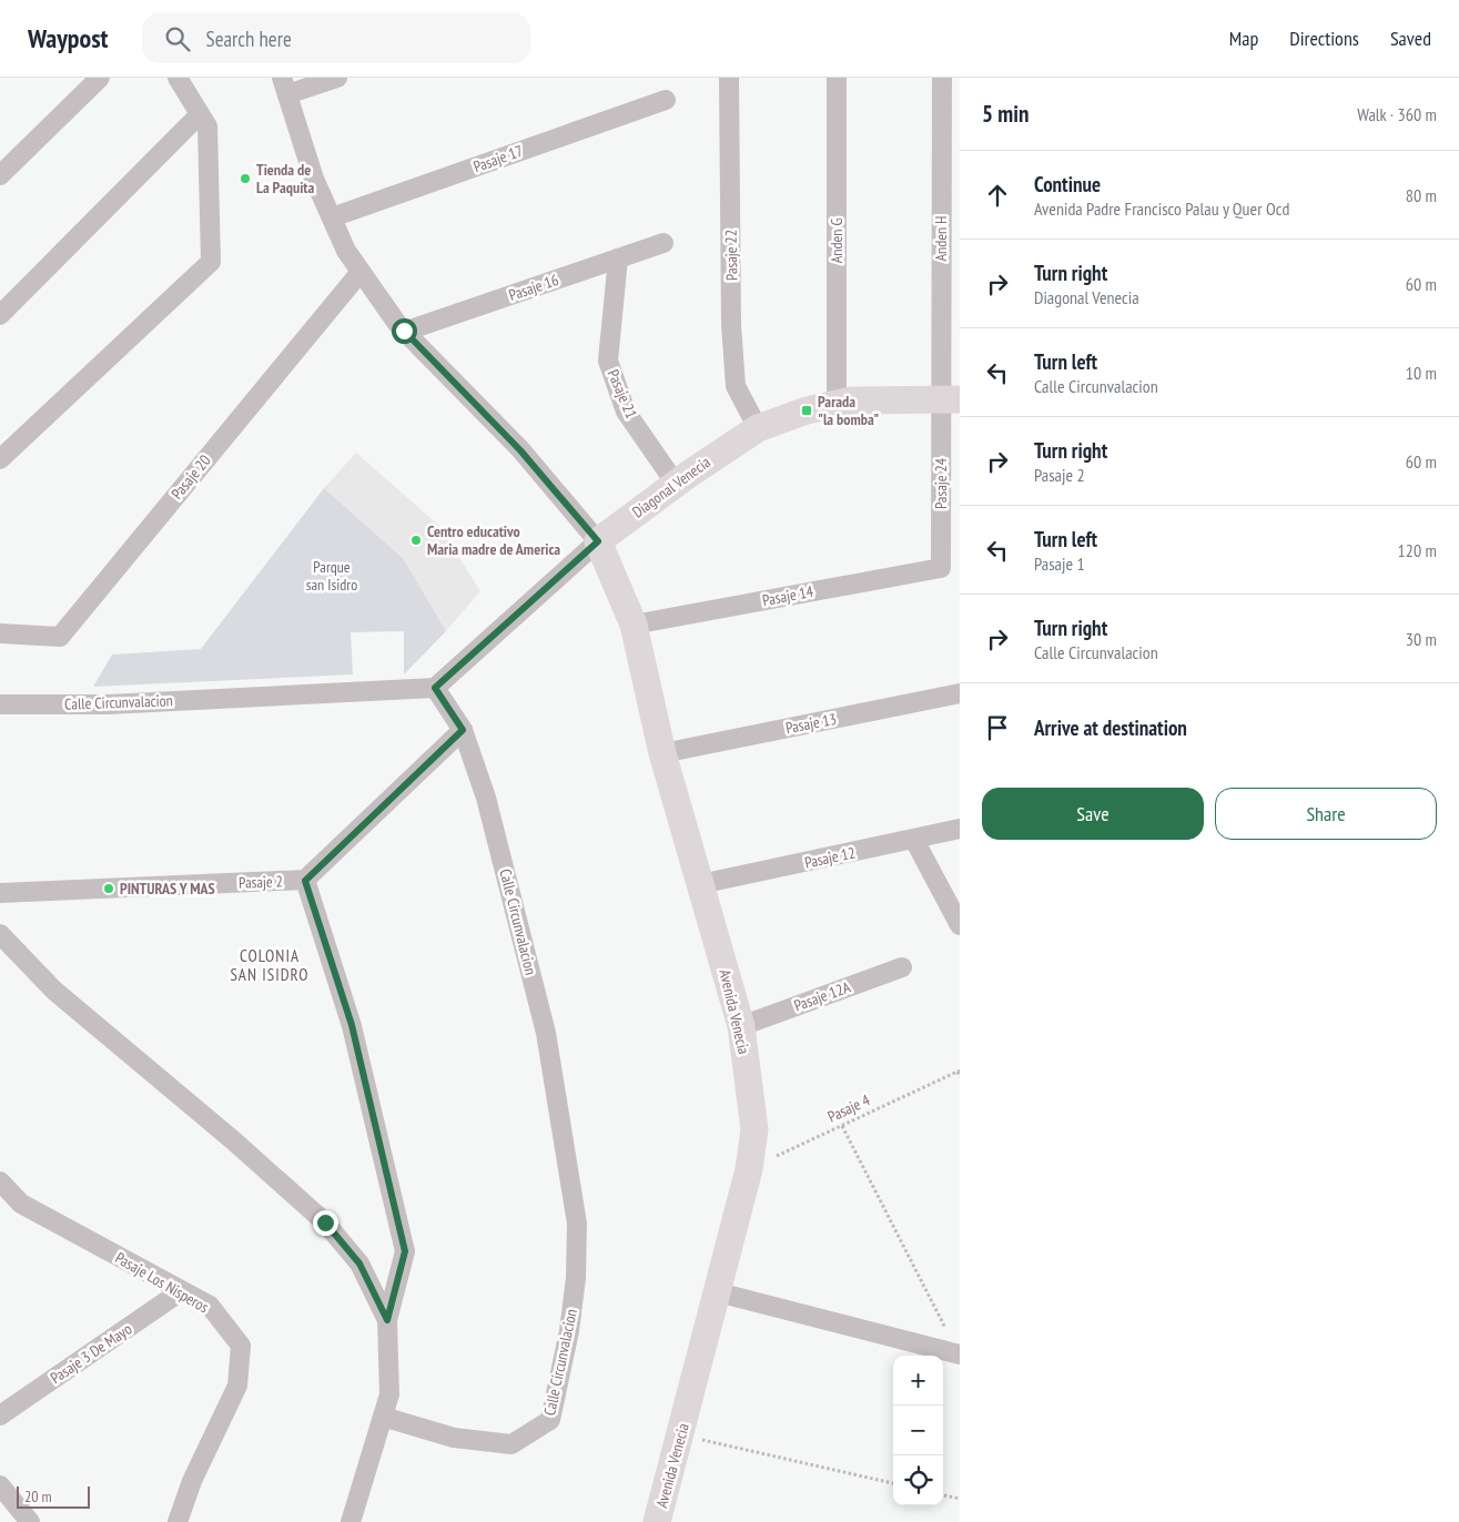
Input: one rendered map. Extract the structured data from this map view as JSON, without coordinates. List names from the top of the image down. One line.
{"streets":{"street":["Pasaje 17","Anden H","Anden G","Pasaje 22","Pasaje 16","Pasaje 21","Pasaje 20","Pasaje 24","Diagonal Venecia","Pasaje 14","Calle Circunvalacion","Pasaje 13","Pasaje 12","Pasaje 2","Pasaje 12A","Avenida Venecia","Pasaje Los Nisperos","Pasaje 3 De Mayo"],"path":["Pasaje 4"]},"crossings":[["Anden H","Pasaje 24"],["Anden H","Diagonal Venecia"],["Anden G","Diagonal Venecia"],["Pasaje 22","Diagonal Venecia"],["Pasaje 16","Pasaje 21"],["Pasaje 21","Diagonal Venecia"],["Pasaje 24","Diagonal Venecia"],["Pasaje 24","Pasaje 14"],["Diagonal Venecia","Calle Circunvalacion"],["Diagonal Venecia","Avenida Venecia"],["Pasaje 14","Avenida Venecia"],["Calle Circunvalacion","Pasaje 2"],["Pasaje 13","Avenida Venecia"],["Pasaje 12","Avenida Venecia"],["Pasaje 12A","Avenida Venecia"],["Avenida Venecia","Pasaje 4"],["Pasaje Los Nisperos","Pasaje 3 De Mayo"]],"districts":["COLONIA SAN ISIDRO"],"parks":["Parque san Isidro"],"places":{"other":["Tienda de La Paquita","Centro educativo Maria madre de America","PINTURAS Y MAS"],"transit":["Parada \"la bomba\""]},"scale_bar":"20 m","page":{"header":"Waypost","search":"Search here","nav":["Map","Directions","Saved"],"heading":["5 min","Walk · 360 m"],"list":[["Continue","Avenida Padre Francisco Palau y Quer Ocd","80 m"],["Turn right","Diagonal Venecia","60 m"],["Turn left","Calle Circunvalacion","10 m"],["Turn right","Pasaje 2","60 m"],["Turn left","Pasaje 1","120 m"],["Turn right","Calle Circunvalacion","30 m"],"Arrive at destination"],"buttons":["Save","Share"],"map_buttons":["+","−"],"scale":"20 m"}}
